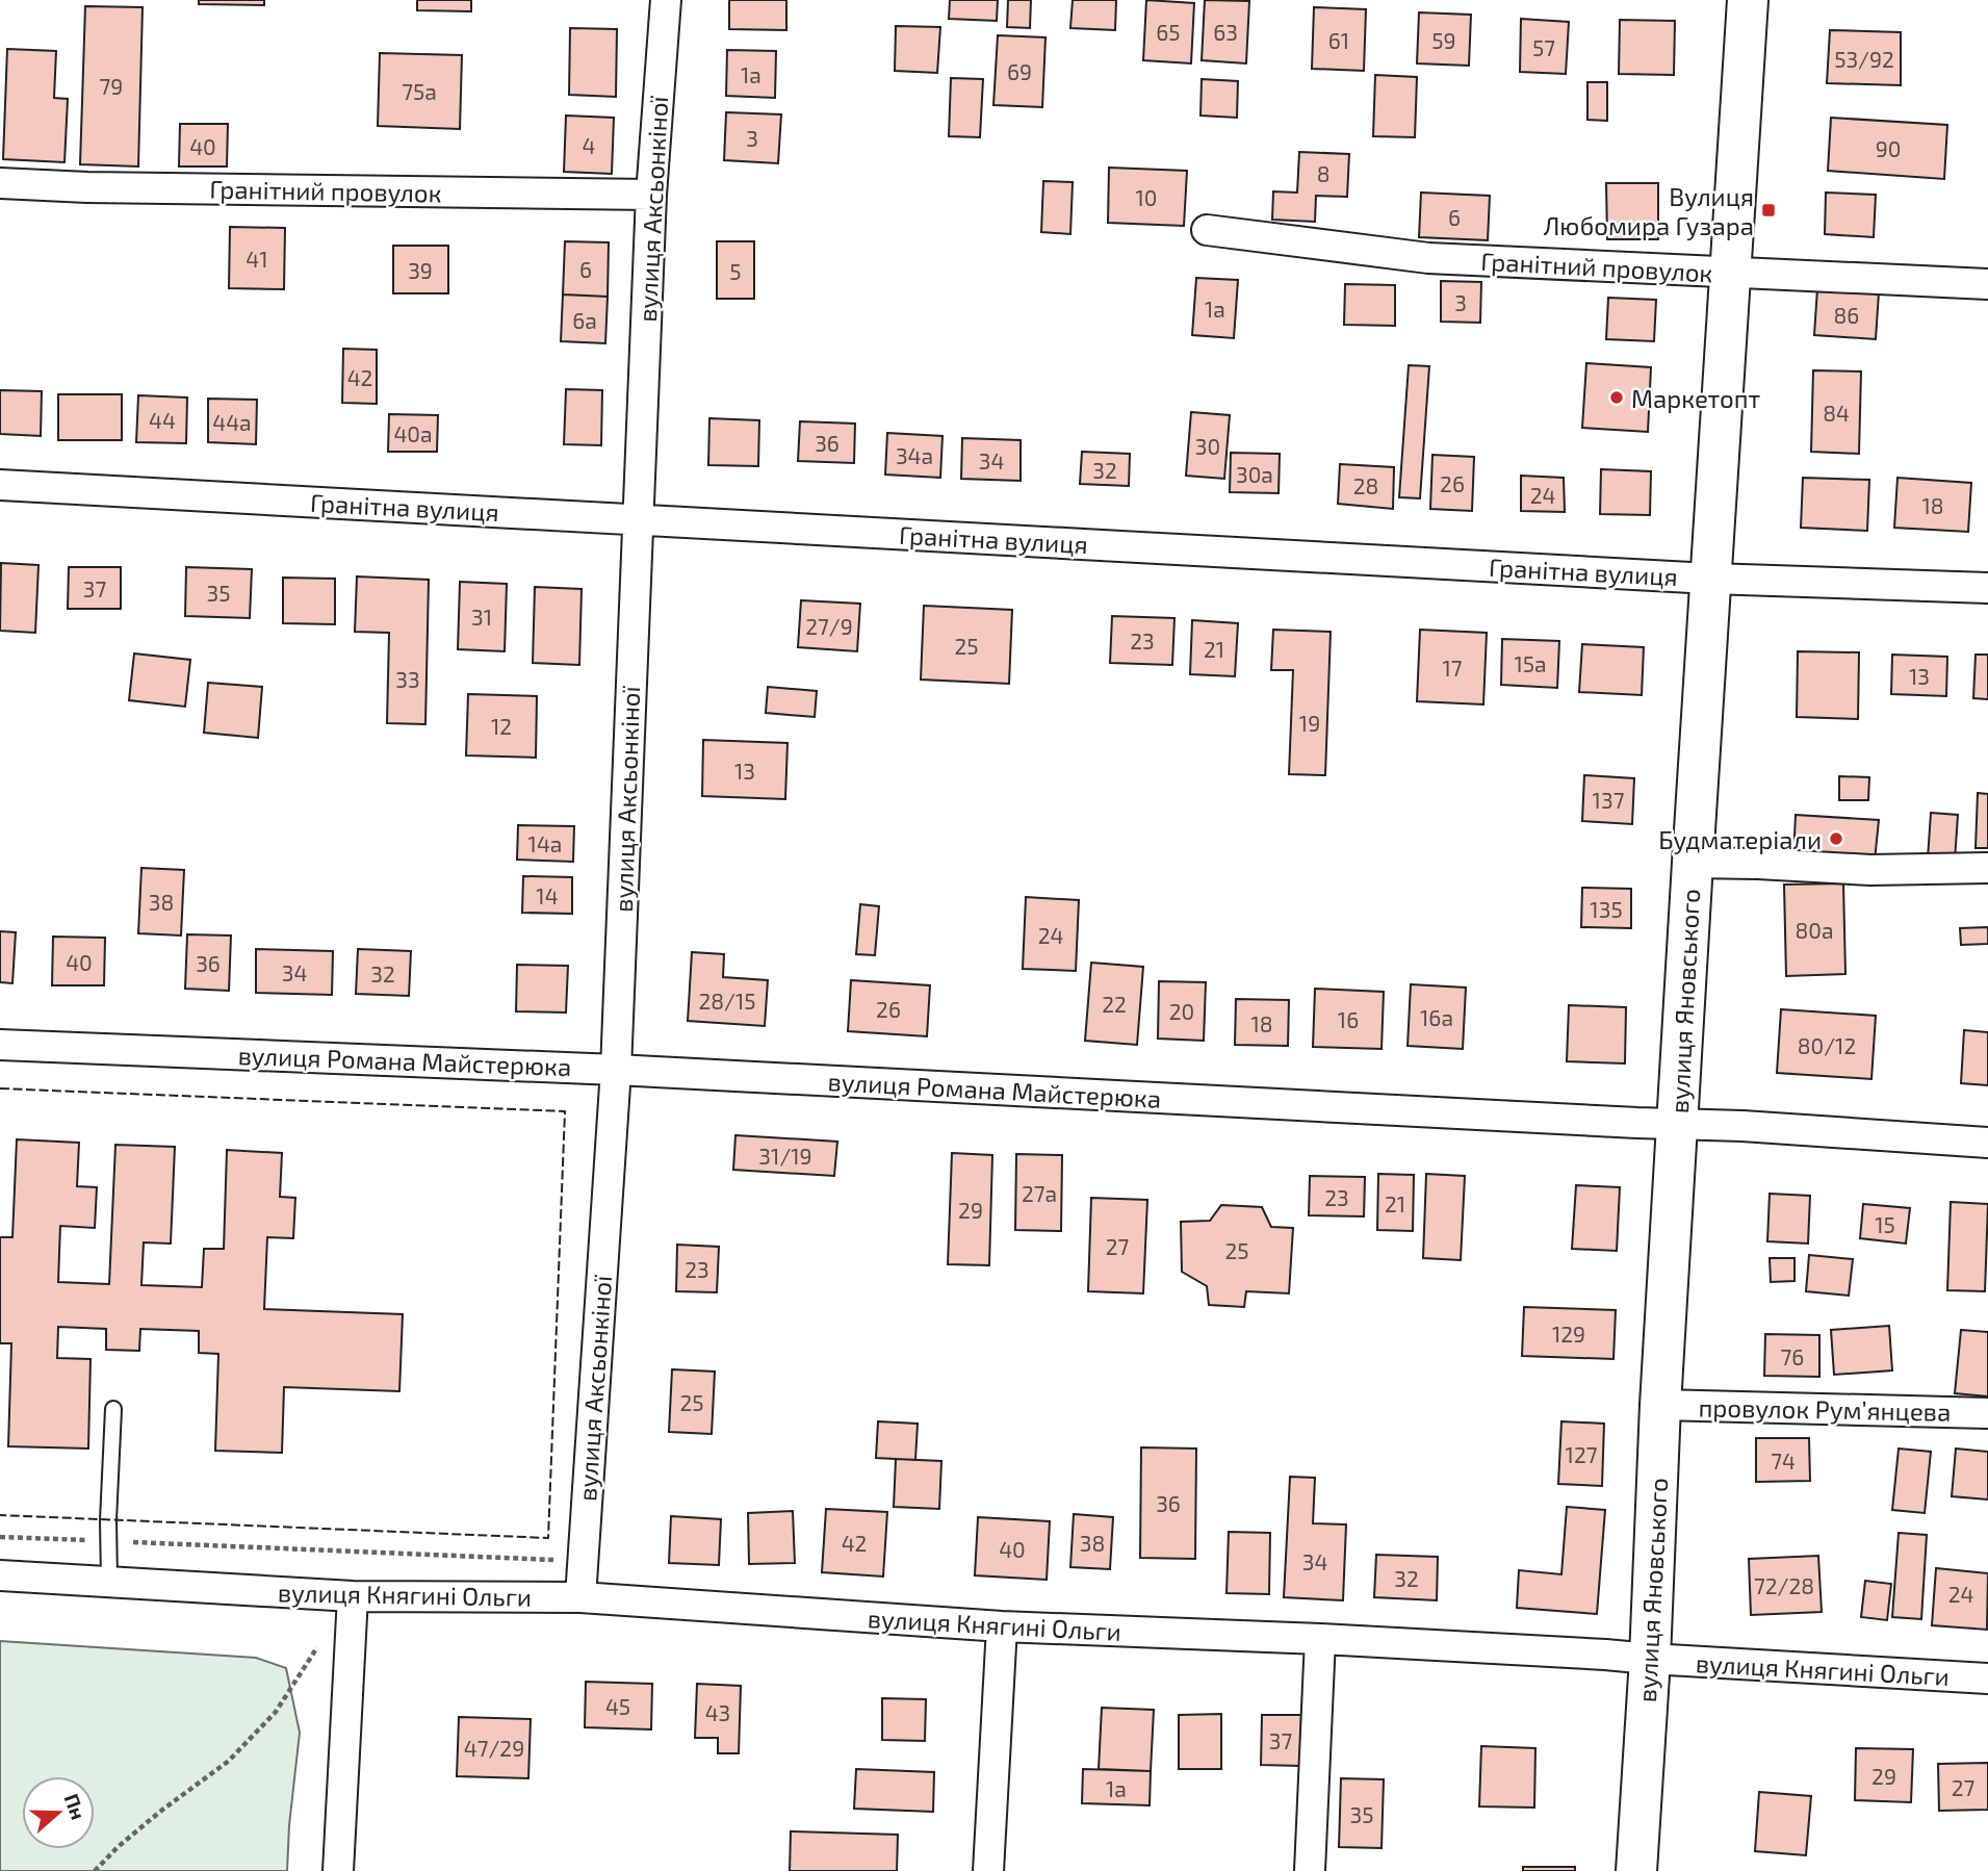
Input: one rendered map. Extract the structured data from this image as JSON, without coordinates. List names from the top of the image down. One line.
{"streets":{"main road":["вулиця Яновського"],"street":["Гранітний провулок","вулиця Аксьонкіної","Гранітна вулиця","вулиця Романа Майстерюка","провулок Румʼянцева","вулиця Княгині Ольги"]},"crossings":[["Гранітний провулок","вулиця Аксьонкіної"],["Гранітний провулок","вулиця Яновського"],["вулиця Аксьонкіної","Гранітна вулиця"],["вулиця Аксьонкіної","вулиця Романа Майстерюка"],["вулиця Аксьонкіної","вулиця Княгині Ольги"],["Гранітна вулиця","вулиця Яновського"],["вулиця Яновського","вулиця Романа Майстерюка"],["вулиця Яновського","провулок Румʼянцева"],["вулиця Яновського","вулиця Княгині Ольги"]],"places":{"transit":["Вулиця Любомира Гузара"],"other":["Маркетопт","Будматеріали"]},"house_numbers":["65","63","61","59","57","53/92","69","1а","79","75а","3","4","40","90","8","10","6","41","6","39","5","3","1а","86","6а","42","84","44","44а","40а","36","30","34а","34","32","30а","26","28","24","18","37","35","31","27/9","23","25","21","15а","17","13","33","19","12","13","137","14а","14","38","135","80а","24","40","36","34","32","28/15","22","26","20","16а","16","18","80/12","31/19","27а","23","21","29","15","27","25","23","129","76","25","127","74","36","42","38","40","34","32","72/28","24","45","43","37","47/29","29","27","1а","35"],"north":"right"}
